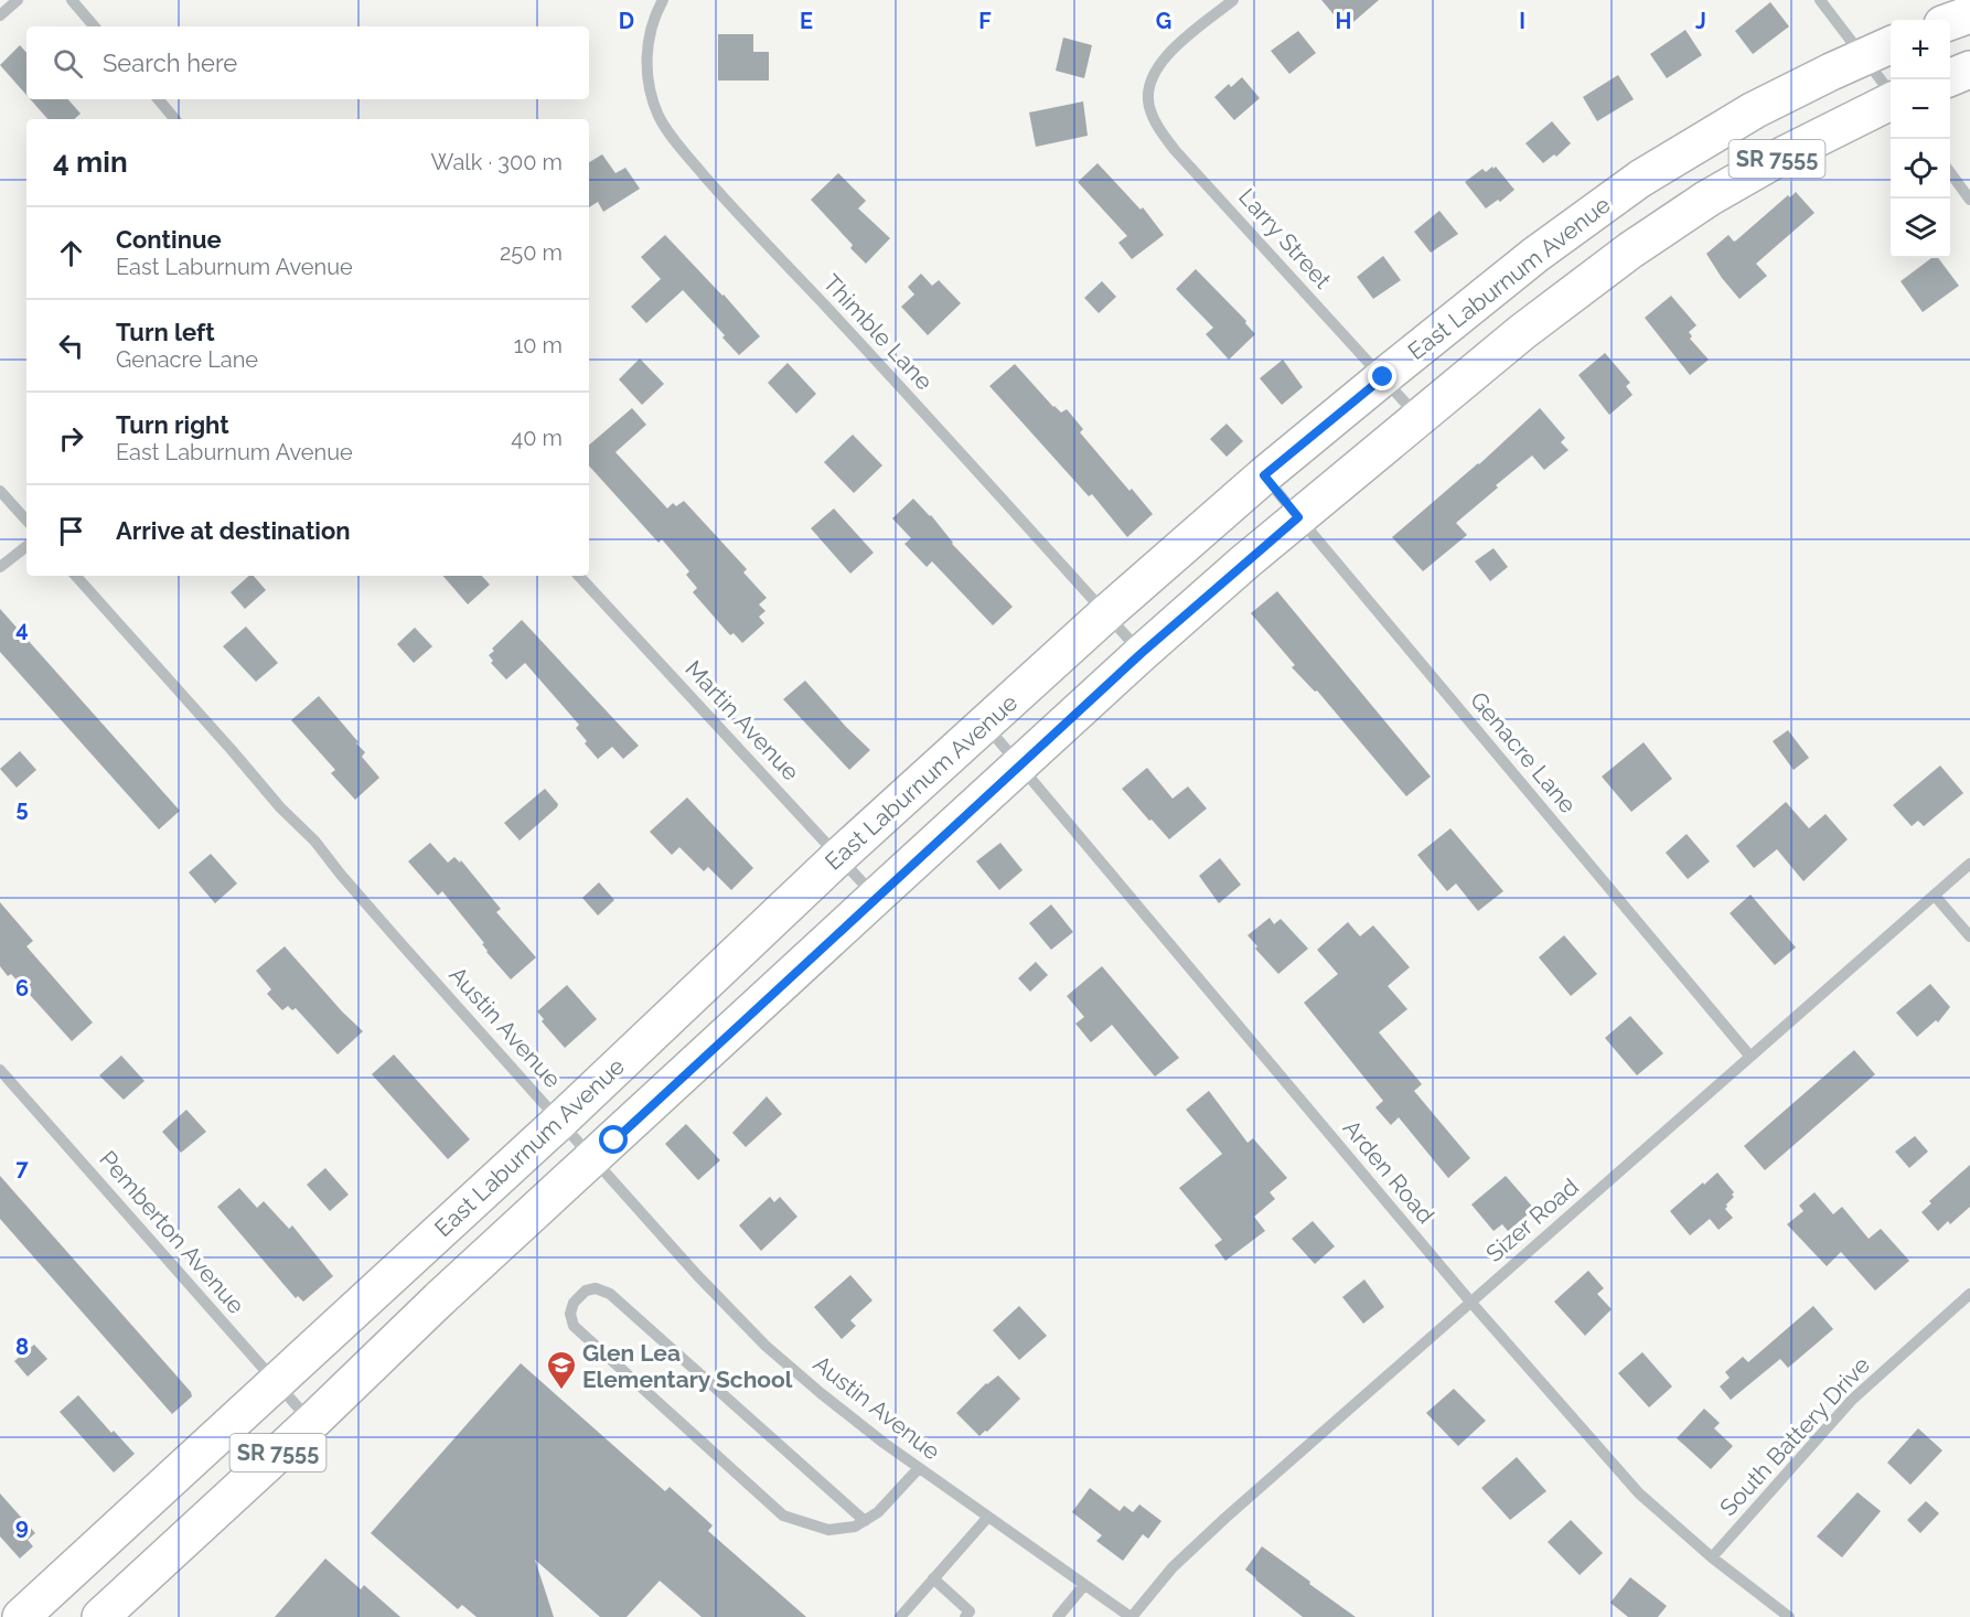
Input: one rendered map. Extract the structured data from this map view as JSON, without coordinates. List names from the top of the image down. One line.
{"streets":{"main road":["SR 7555","East Laburnum Avenue"],"street":["Larry Street","Thimble Lane","Martin Avenue","Genacre Lane","Austin Avenue","Arden Road","Sizer Road","Pemberton Avenue","South Battery Drive"]},"crossings":[["SR 7555","Larry Street"],["SR 7555","Thimble Lane"],["SR 7555","Martin Avenue"],["SR 7555","Genacre Lane"],["SR 7555","Austin Avenue"],["SR 7555","Arden Road"],["SR 7555","Pemberton Avenue"],["Larry Street","East Laburnum Avenue"],["East Laburnum Avenue","Thimble Lane"],["East Laburnum Avenue","Martin Avenue"],["East Laburnum Avenue","Genacre Lane"],["East Laburnum Avenue","Austin Avenue"],["East Laburnum Avenue","Arden Road"],["East Laburnum Avenue","Pemberton Avenue"],["Genacre Lane","Sizer Road"],["Austin Avenue","Sizer Road"],["Arden Road","Sizer Road"],["Arden Road","South Battery Drive"]],"places":{"school or university":["Glen Lea Elementary School"]},"page":{"map_buttons":["+","−"],"search":"Search here","heading":["4 min","Walk · 300 m"],"list":[["Continue","East Laburnum Avenue","250 m"],["Turn left","Genacre Lane","10 m"],["Turn right","East Laburnum Avenue","40 m"],"Arrive at destination"]},"grid":{"columns":["D","E","F","G","H","I","J"],"rows":["4","5","6","7","8","9"]}}
